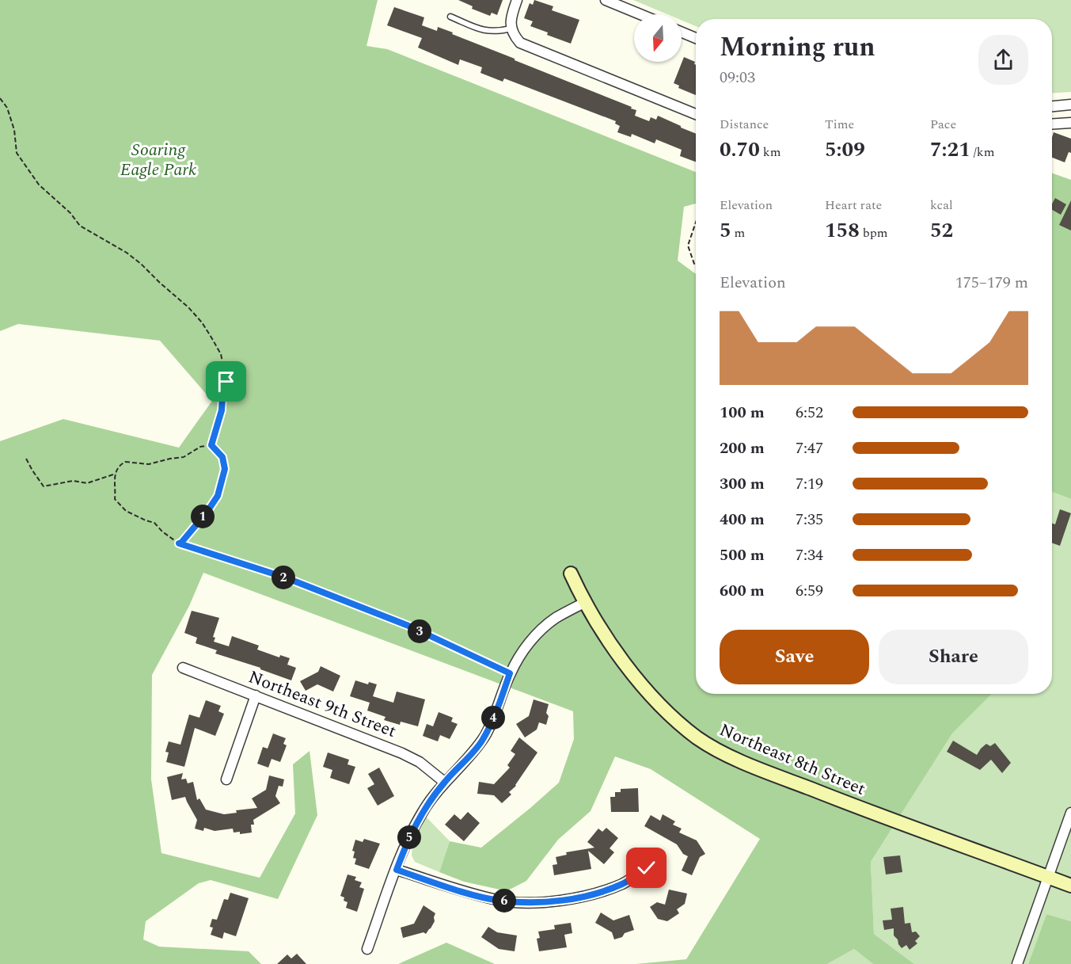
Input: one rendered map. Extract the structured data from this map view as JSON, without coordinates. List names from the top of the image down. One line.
{"streets":{"street":["Northeast 9th Street","Northeast 8th Street"]},"parks":["Soaring Eagle Park"],"north":"bottom","page":{"heading":["Morning run","09:03"],"stats":[["Distance","0.70 km"],["Time","5:09"],["Pace","7:21 /km"],["Elevation","5 m"],["Heart rate","158 bpm"],["kcal","52"]],"chart":["Elevation","175–179 m"],"list":[{"name":"100 m","note":"6:52"},{"name":"200 m","note":"7:47"},{"name":"300 m","note":"7:19"},{"name":"400 m","note":"7:35"},{"name":"500 m","note":"7:34"},{"name":"600 m","note":"6:59"}],"pins":["1","2","3","4","5","6"],"buttons":["Save","Share"]}}
